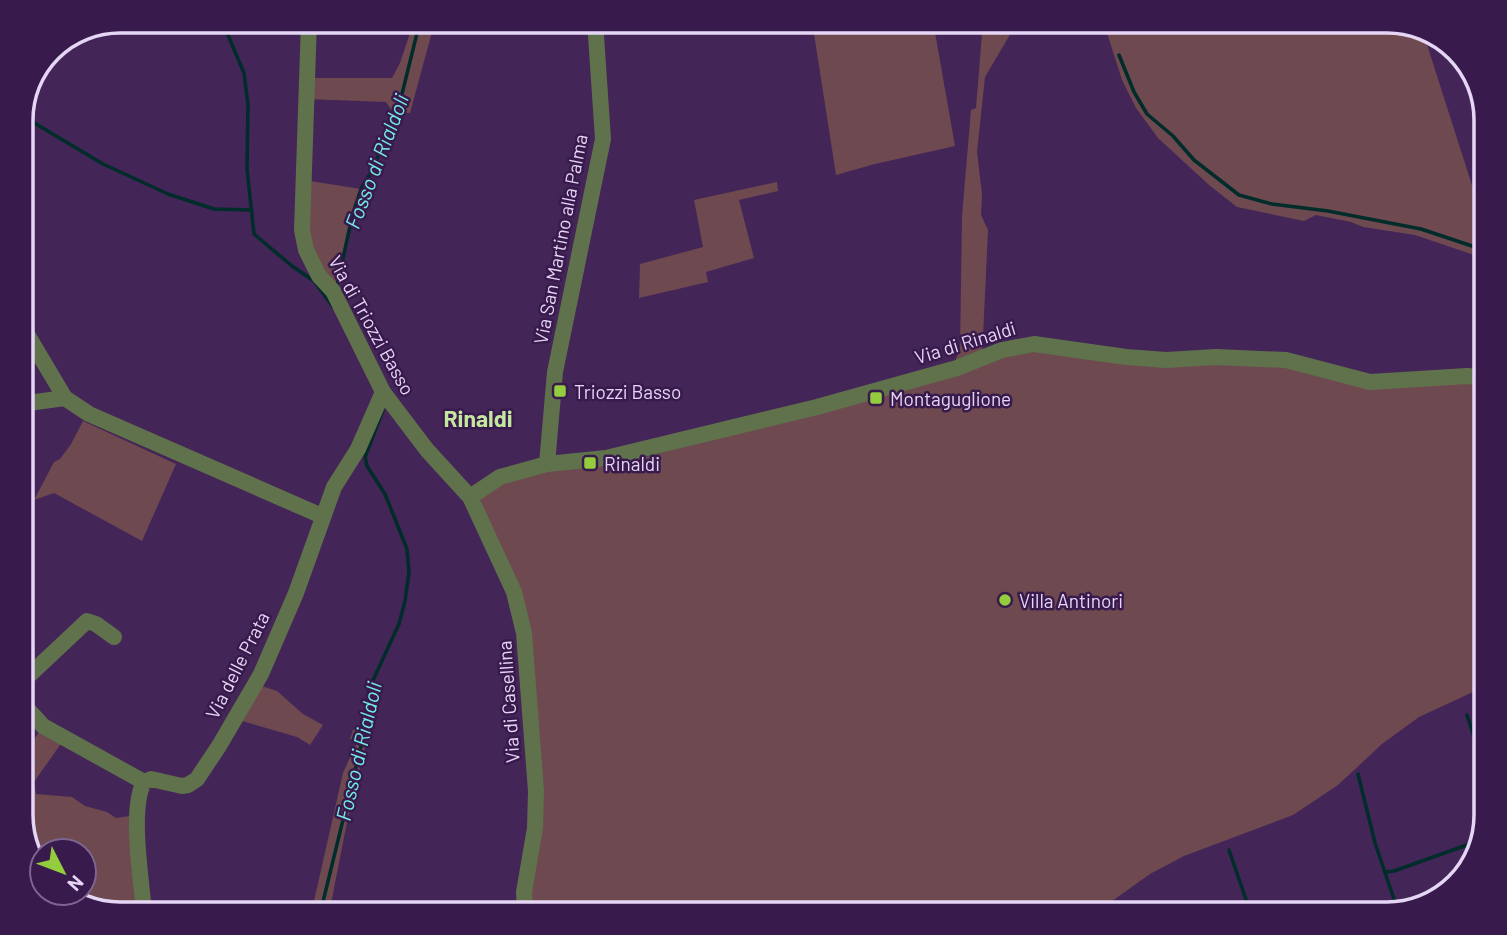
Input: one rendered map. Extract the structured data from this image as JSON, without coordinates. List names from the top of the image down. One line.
{"streets":{"street":["Via San Martino alla Palma","Via di Triozzi Basso","Via di Rinaldi","Via delle Prata","Via di Casellina"]},"crossings":[["Via San Martino alla Palma","Via di Rinaldi"],["Via di Triozzi Basso","Via di Rinaldi"],["Via di Triozzi Basso","Via delle Prata"],["Via di Triozzi Basso","Via di Casellina"],["Via di Rinaldi","Via di Casellina"]],"districts":["Rinaldi"],"water":["Fosso di Rialdoli"],"places":{"transit":["Triozzi Basso","Montaguglione","Rinaldi"],"other":["Villa Antinori"]},"north":"bottom right"}
